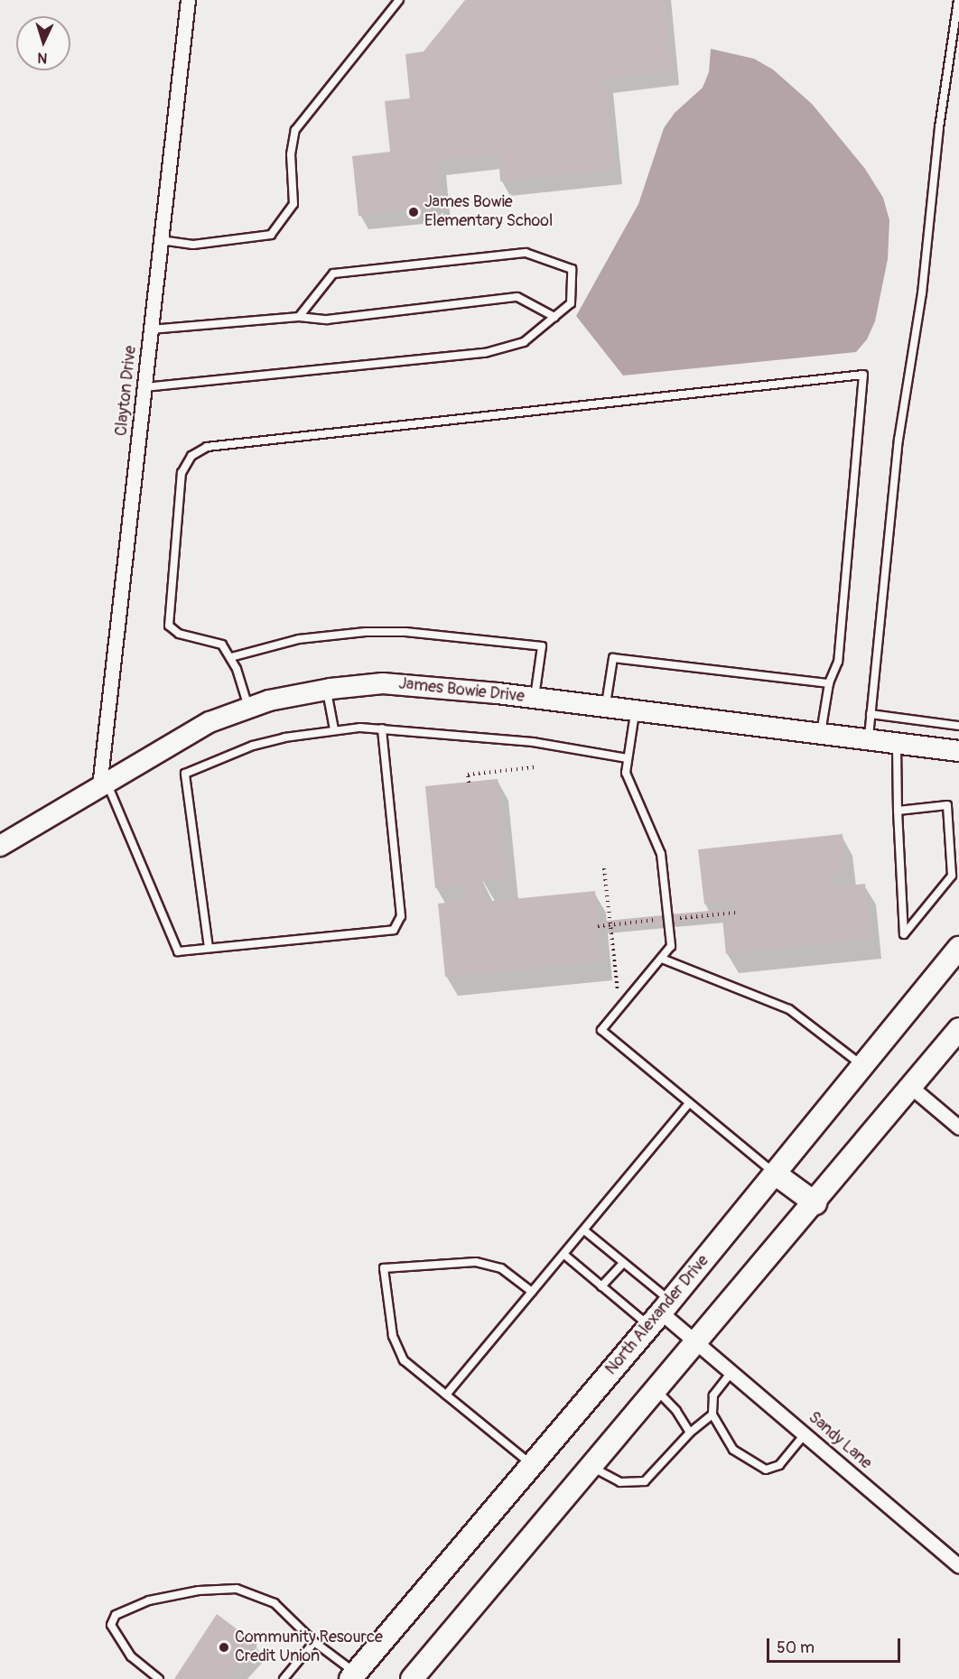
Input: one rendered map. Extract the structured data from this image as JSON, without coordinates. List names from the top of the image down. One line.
{"streets":{"main road":["North Alexander Drive"],"street":["Clayton Drive","James Bowie Drive","Sandy Lane"]},"crossings":[["Clayton Drive","James Bowie Drive"],["North Alexander Drive","Sandy Lane"]],"places":["James Bowie Elementary School","Community Resource Credit Union"],"scale_bar":"50 m","north":"bottom"}
